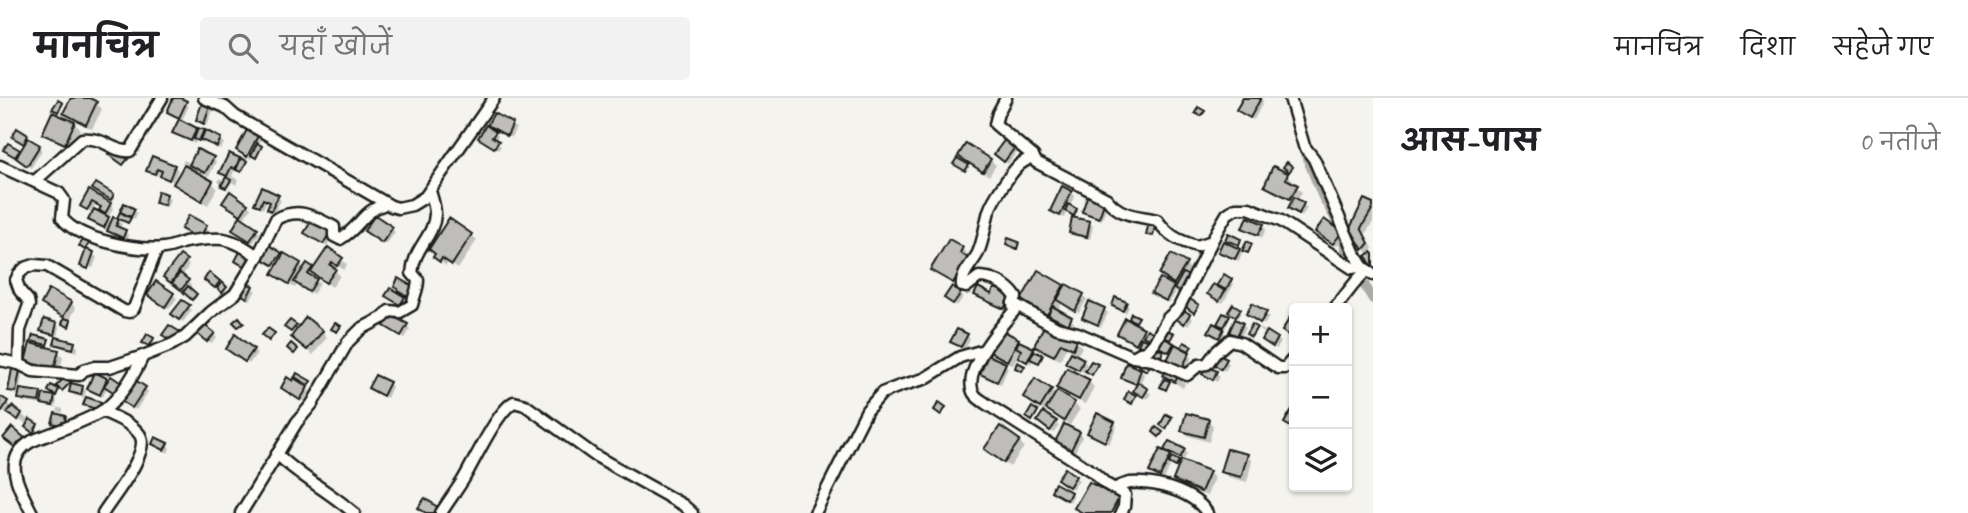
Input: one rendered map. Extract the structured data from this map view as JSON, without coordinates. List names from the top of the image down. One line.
{"page":{"header":"मानचित्र","search":"यहाँ खोजें","nav":["मानचित्र","दिशा","सहेजे गए"],"heading":["आस-पास","0 नतीजे"],"map_buttons":["+","−"]}}
